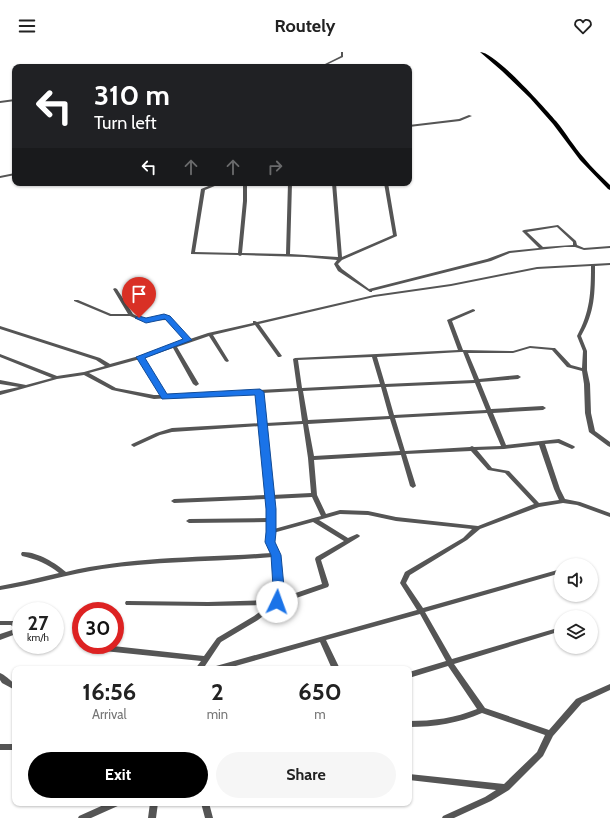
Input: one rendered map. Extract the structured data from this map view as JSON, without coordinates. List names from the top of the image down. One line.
{"page":{"header":"Routely","turn":["310 m","Turn left"],"speed":"27 km/h","limit":"30","eta":["16:56","Arrival","2","min","650","m"],"buttons":["Exit","Share"]}}
